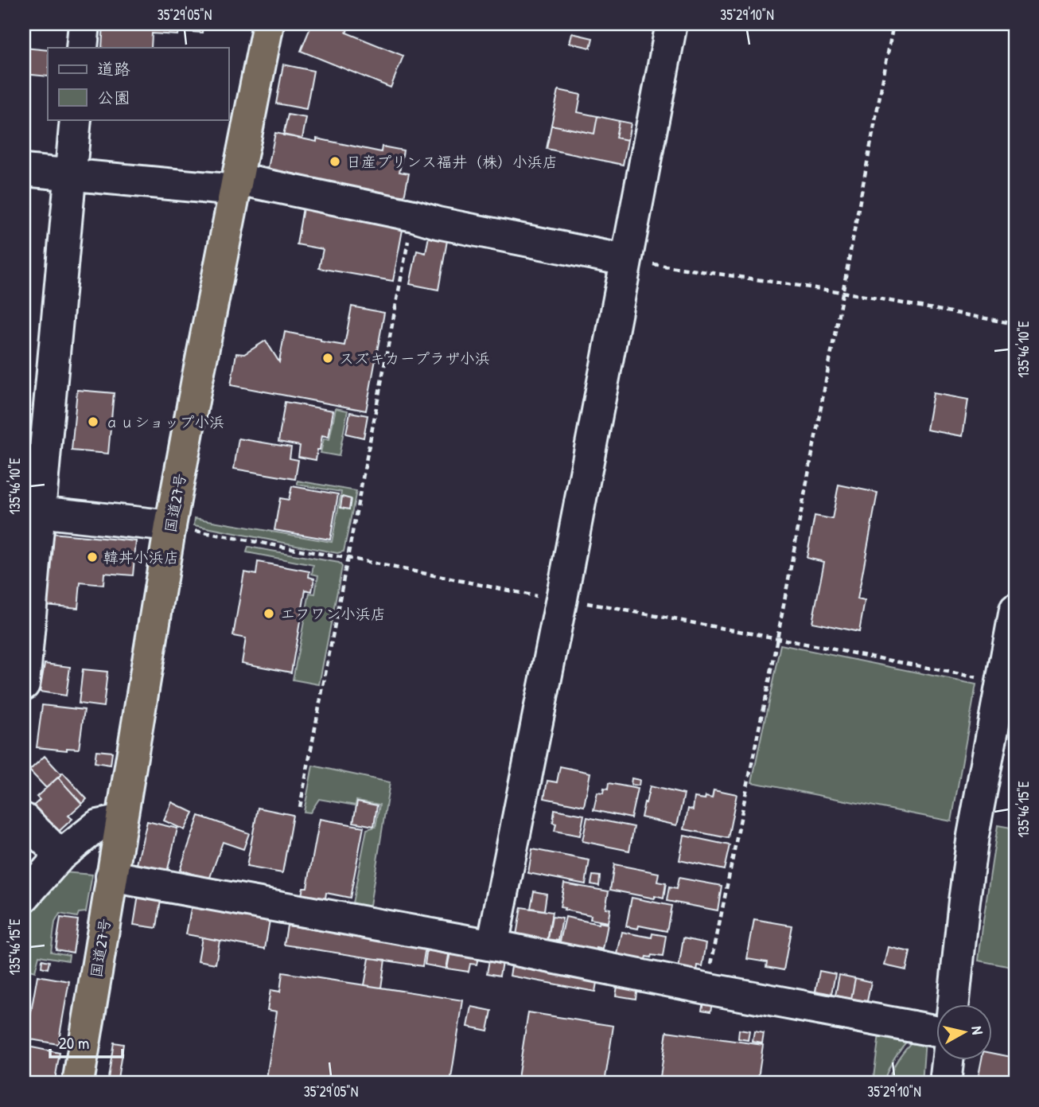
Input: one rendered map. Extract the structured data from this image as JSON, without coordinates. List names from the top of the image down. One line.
{"streets":{"highway":["国道27号"]},"places":["日産プリンス福井（株）小浜店","スズキカープラザ小浜","ａｕショップ小浜","韓丼小浜店","エフワン小浜店"],"legend":["道路","公園"],"scale_bar":"20 m","north":"right","coordinates":["35°29'05\"N","35°29'10\"N","135°46'10\"E","135°46'15\"E"]}
